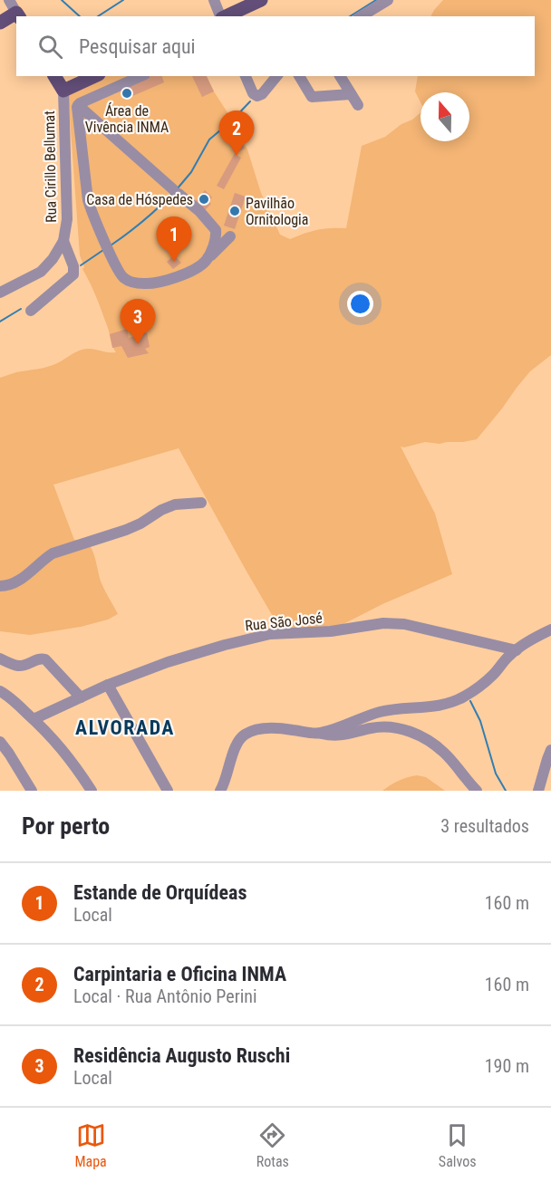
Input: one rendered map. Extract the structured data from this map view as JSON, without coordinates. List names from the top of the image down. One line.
{"streets":{"street":["Rua Cirillo Bellumat","Rua São José"]},"districts":["ALVORADA"],"places":["Área de Vivência INMA","Casa de Hóspedes","Pavilhão Ornitologia"],"north":"top","page":{"search":"Pesquisar aqui","pins":["2","1","3"],"heading":["Por perto","3 resultados"],"list":[{"mark":"1","name":"Estande de Orquídeas","note":"Local","value":"160 m"},{"mark":"2","name":"Carpintaria e Oficina INMA","note":"Local · Rua Antônio Perini","value":"160 m"},{"mark":"3","name":"Residência Augusto Ruschi","note":"Local","value":"190 m"}],"nav":["Mapa","Rotas","Salvos"]}}
